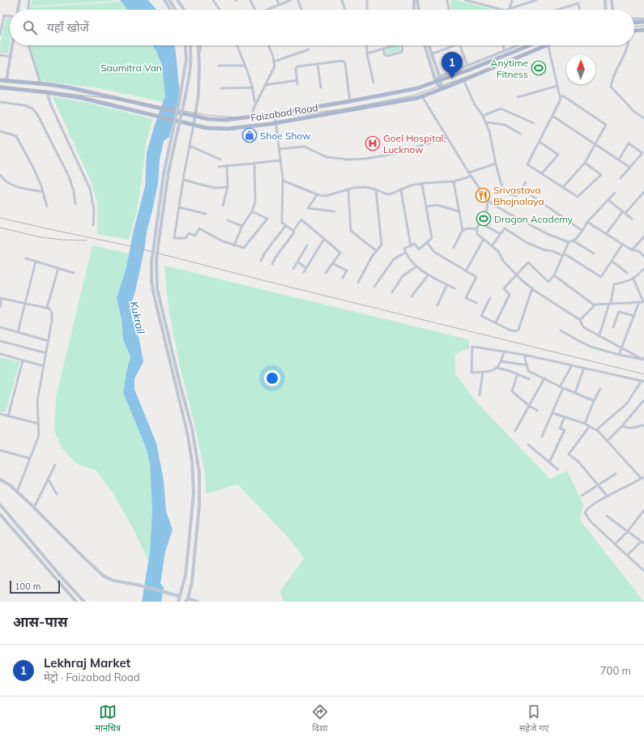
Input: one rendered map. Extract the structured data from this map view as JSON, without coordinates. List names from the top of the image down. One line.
{"streets":{"main road":["Faizabad Road"]},"water":["Kukrail"],"parks":["Saumitra Van"],"places":{"sports":["Anytime Fitness","Dragon Academy"],"shop":["Shoe Show"],"hospital":["Goel Hospital, Lucknow"],"restaurant":["Srivastava Bhojnalaya"]},"scale_bar":"100 m","north":"top","page":{"search":"यहाँ खोजें","pins":"1","scale":"100 m","heading":"आस-पास","list":[{"mark":"1","name":"Lekhraj Market","note":"मेट्रो · Faizabad Road","value":"700 m"}],"nav":["मानचित्र","दिशा","सहेजे गए"]}}
